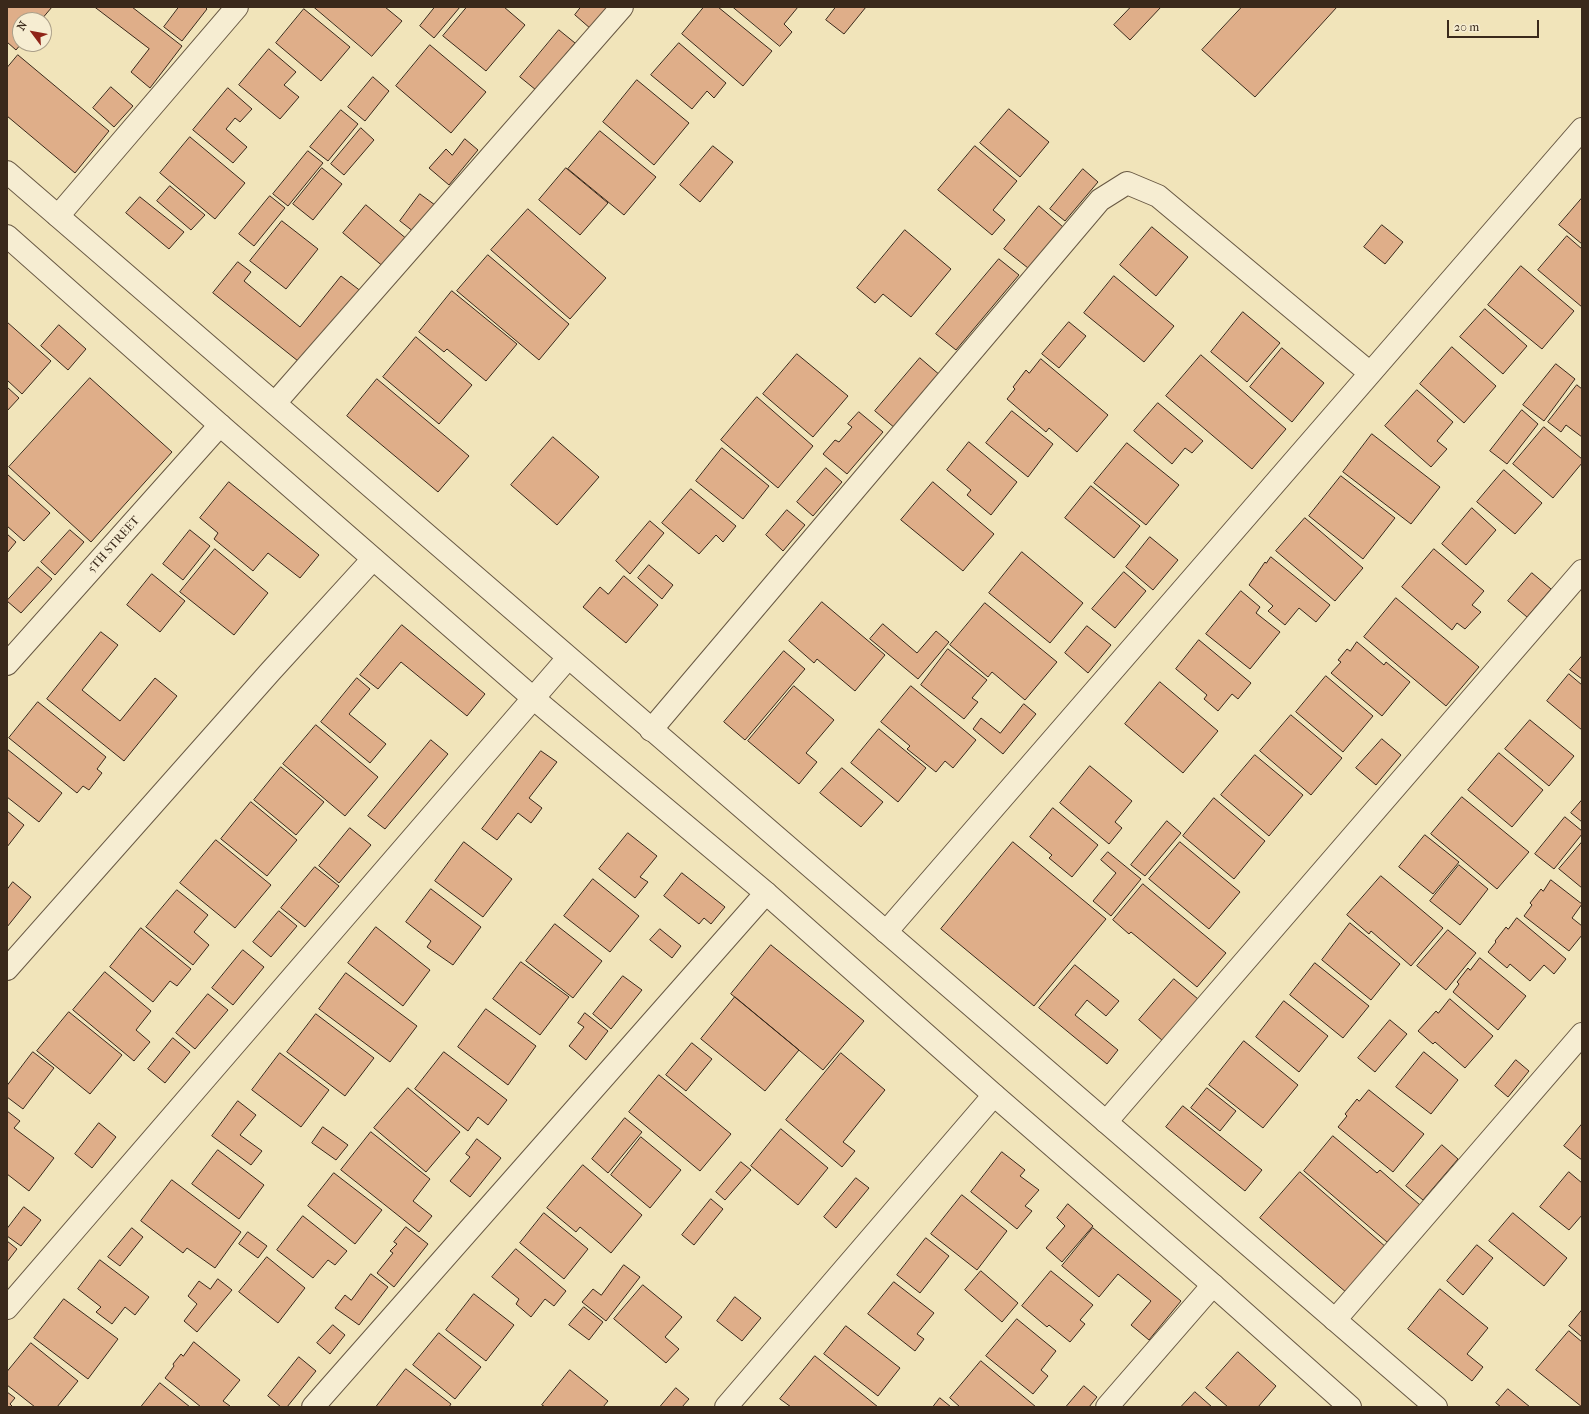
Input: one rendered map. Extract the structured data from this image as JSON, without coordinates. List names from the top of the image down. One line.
{"streets":{"street":["5TH STREET"]},"scale_bar":"20 m","north":"top left"}
